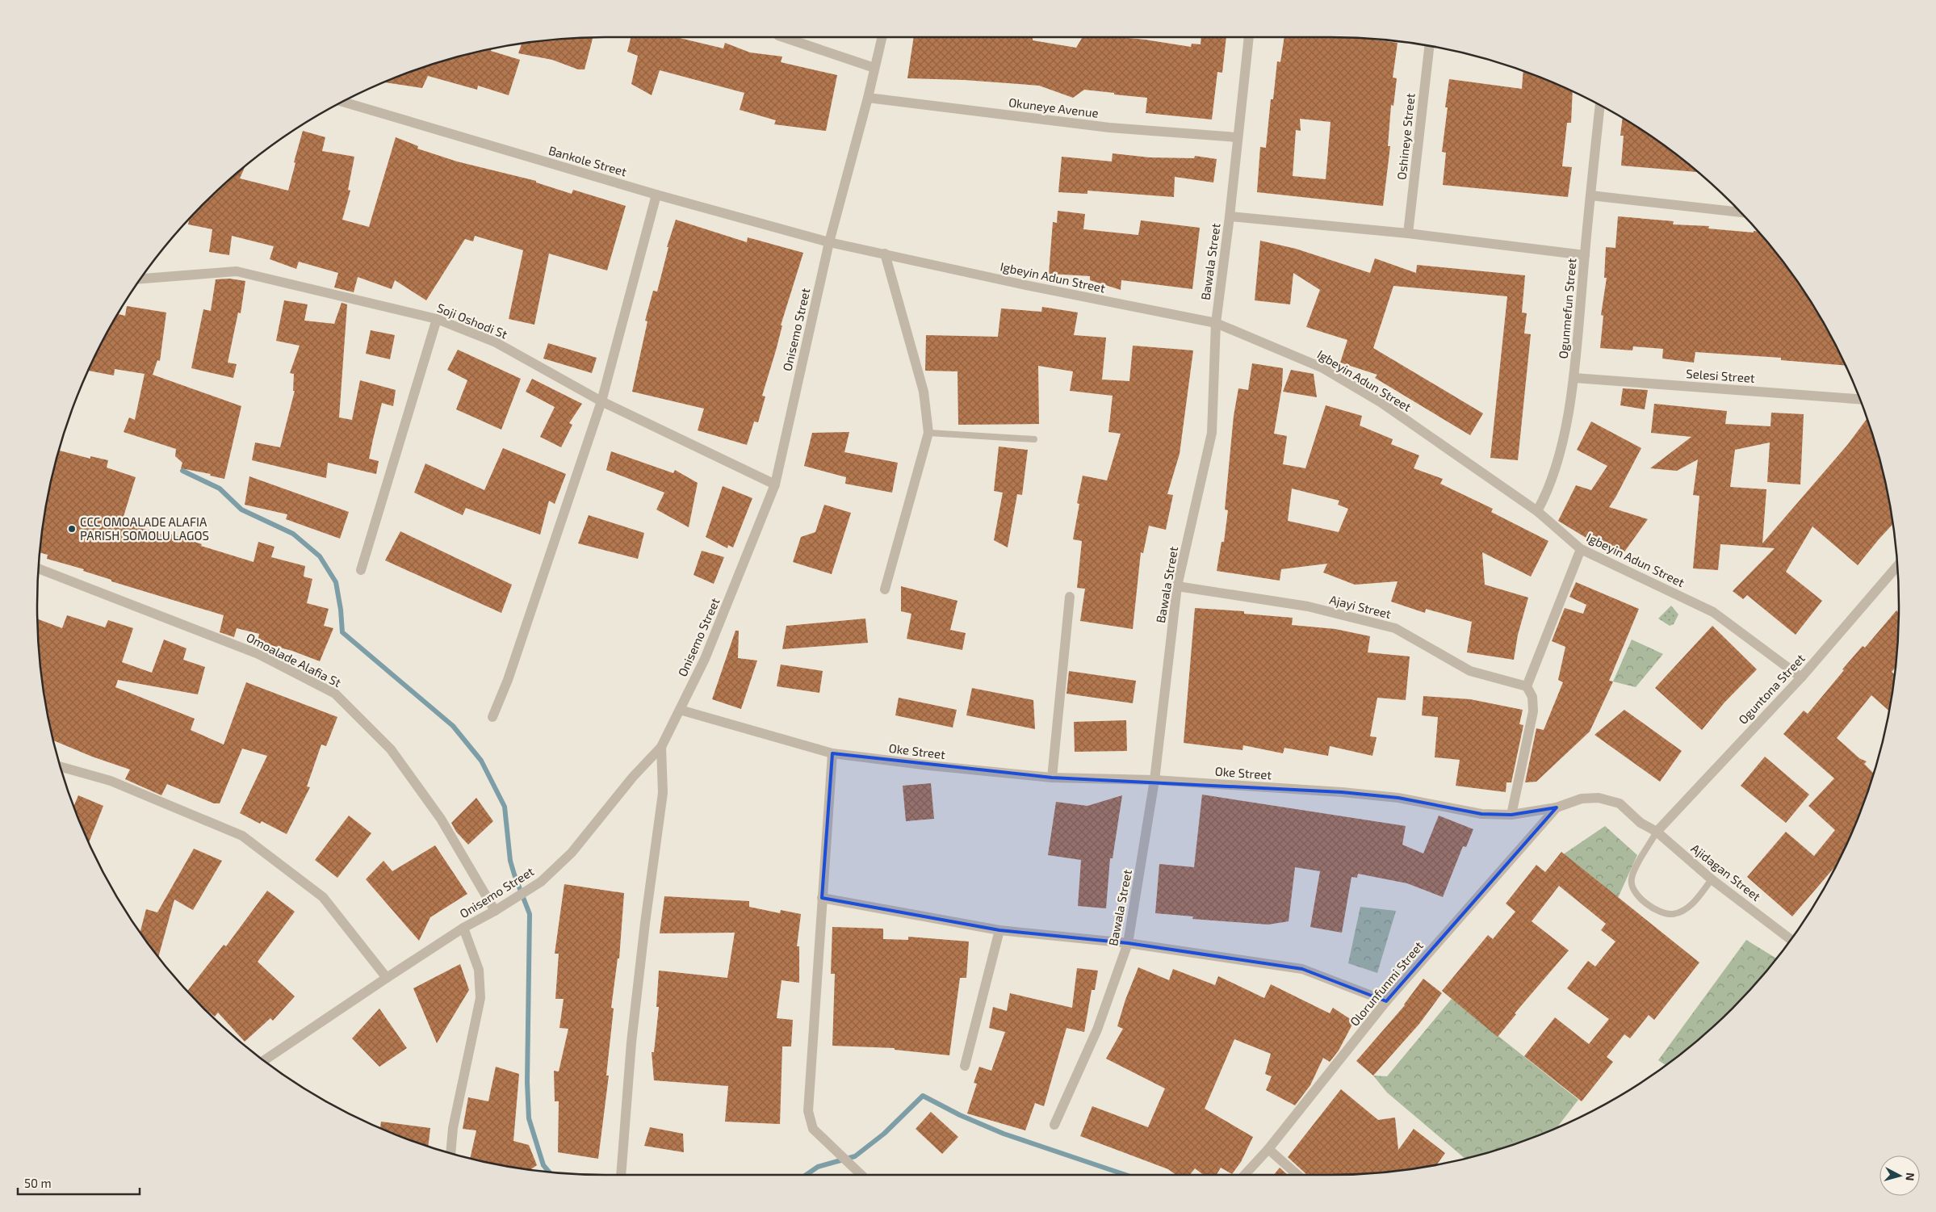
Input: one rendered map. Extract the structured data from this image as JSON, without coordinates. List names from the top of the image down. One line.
{"streets":{"street":["Okuneye Avenue","Oshineye Street","Bankole Street","Bawala Street","Igbeyin Adun Street","Ogunmefun Street","Soji Oshodi St","Onisemo Street","Selesi Street","Ajayi Street","Omoalade Alafia St","Oguntona Street","Oke Street","Ajidagan Street","Olorunfunmi Street"]},"crossings":[["Okuneye Avenue","Bawala Street"],["Okuneye Avenue","Onisemo Street"],["Bankole Street","Igbeyin Adun Street"],["Bankole Street","Onisemo Street"],["Bawala Street","Igbeyin Adun Street"],["Bawala Street","Ajayi Street"],["Bawala Street","Oke Street"],["Igbeyin Adun Street","Ogunmefun Street"],["Igbeyin Adun Street","Onisemo Street"],["Igbeyin Adun Street","Oguntona Street"],["Ogunmefun Street","Selesi Street"],["Soji Oshodi St","Onisemo Street"],["Onisemo Street","Omoalade Alafia St"],["Onisemo Street","Oke Street"],["Oguntona Street","Ajidagan Street"],["Oke Street","Ajidagan Street"],["Oke Street","Olorunfunmi Street"]],"places":["CCC OMOALADE ALAFIA PARISH SOMOLU LAGOS"],"scale_bar":"50 m","north":"right"}
